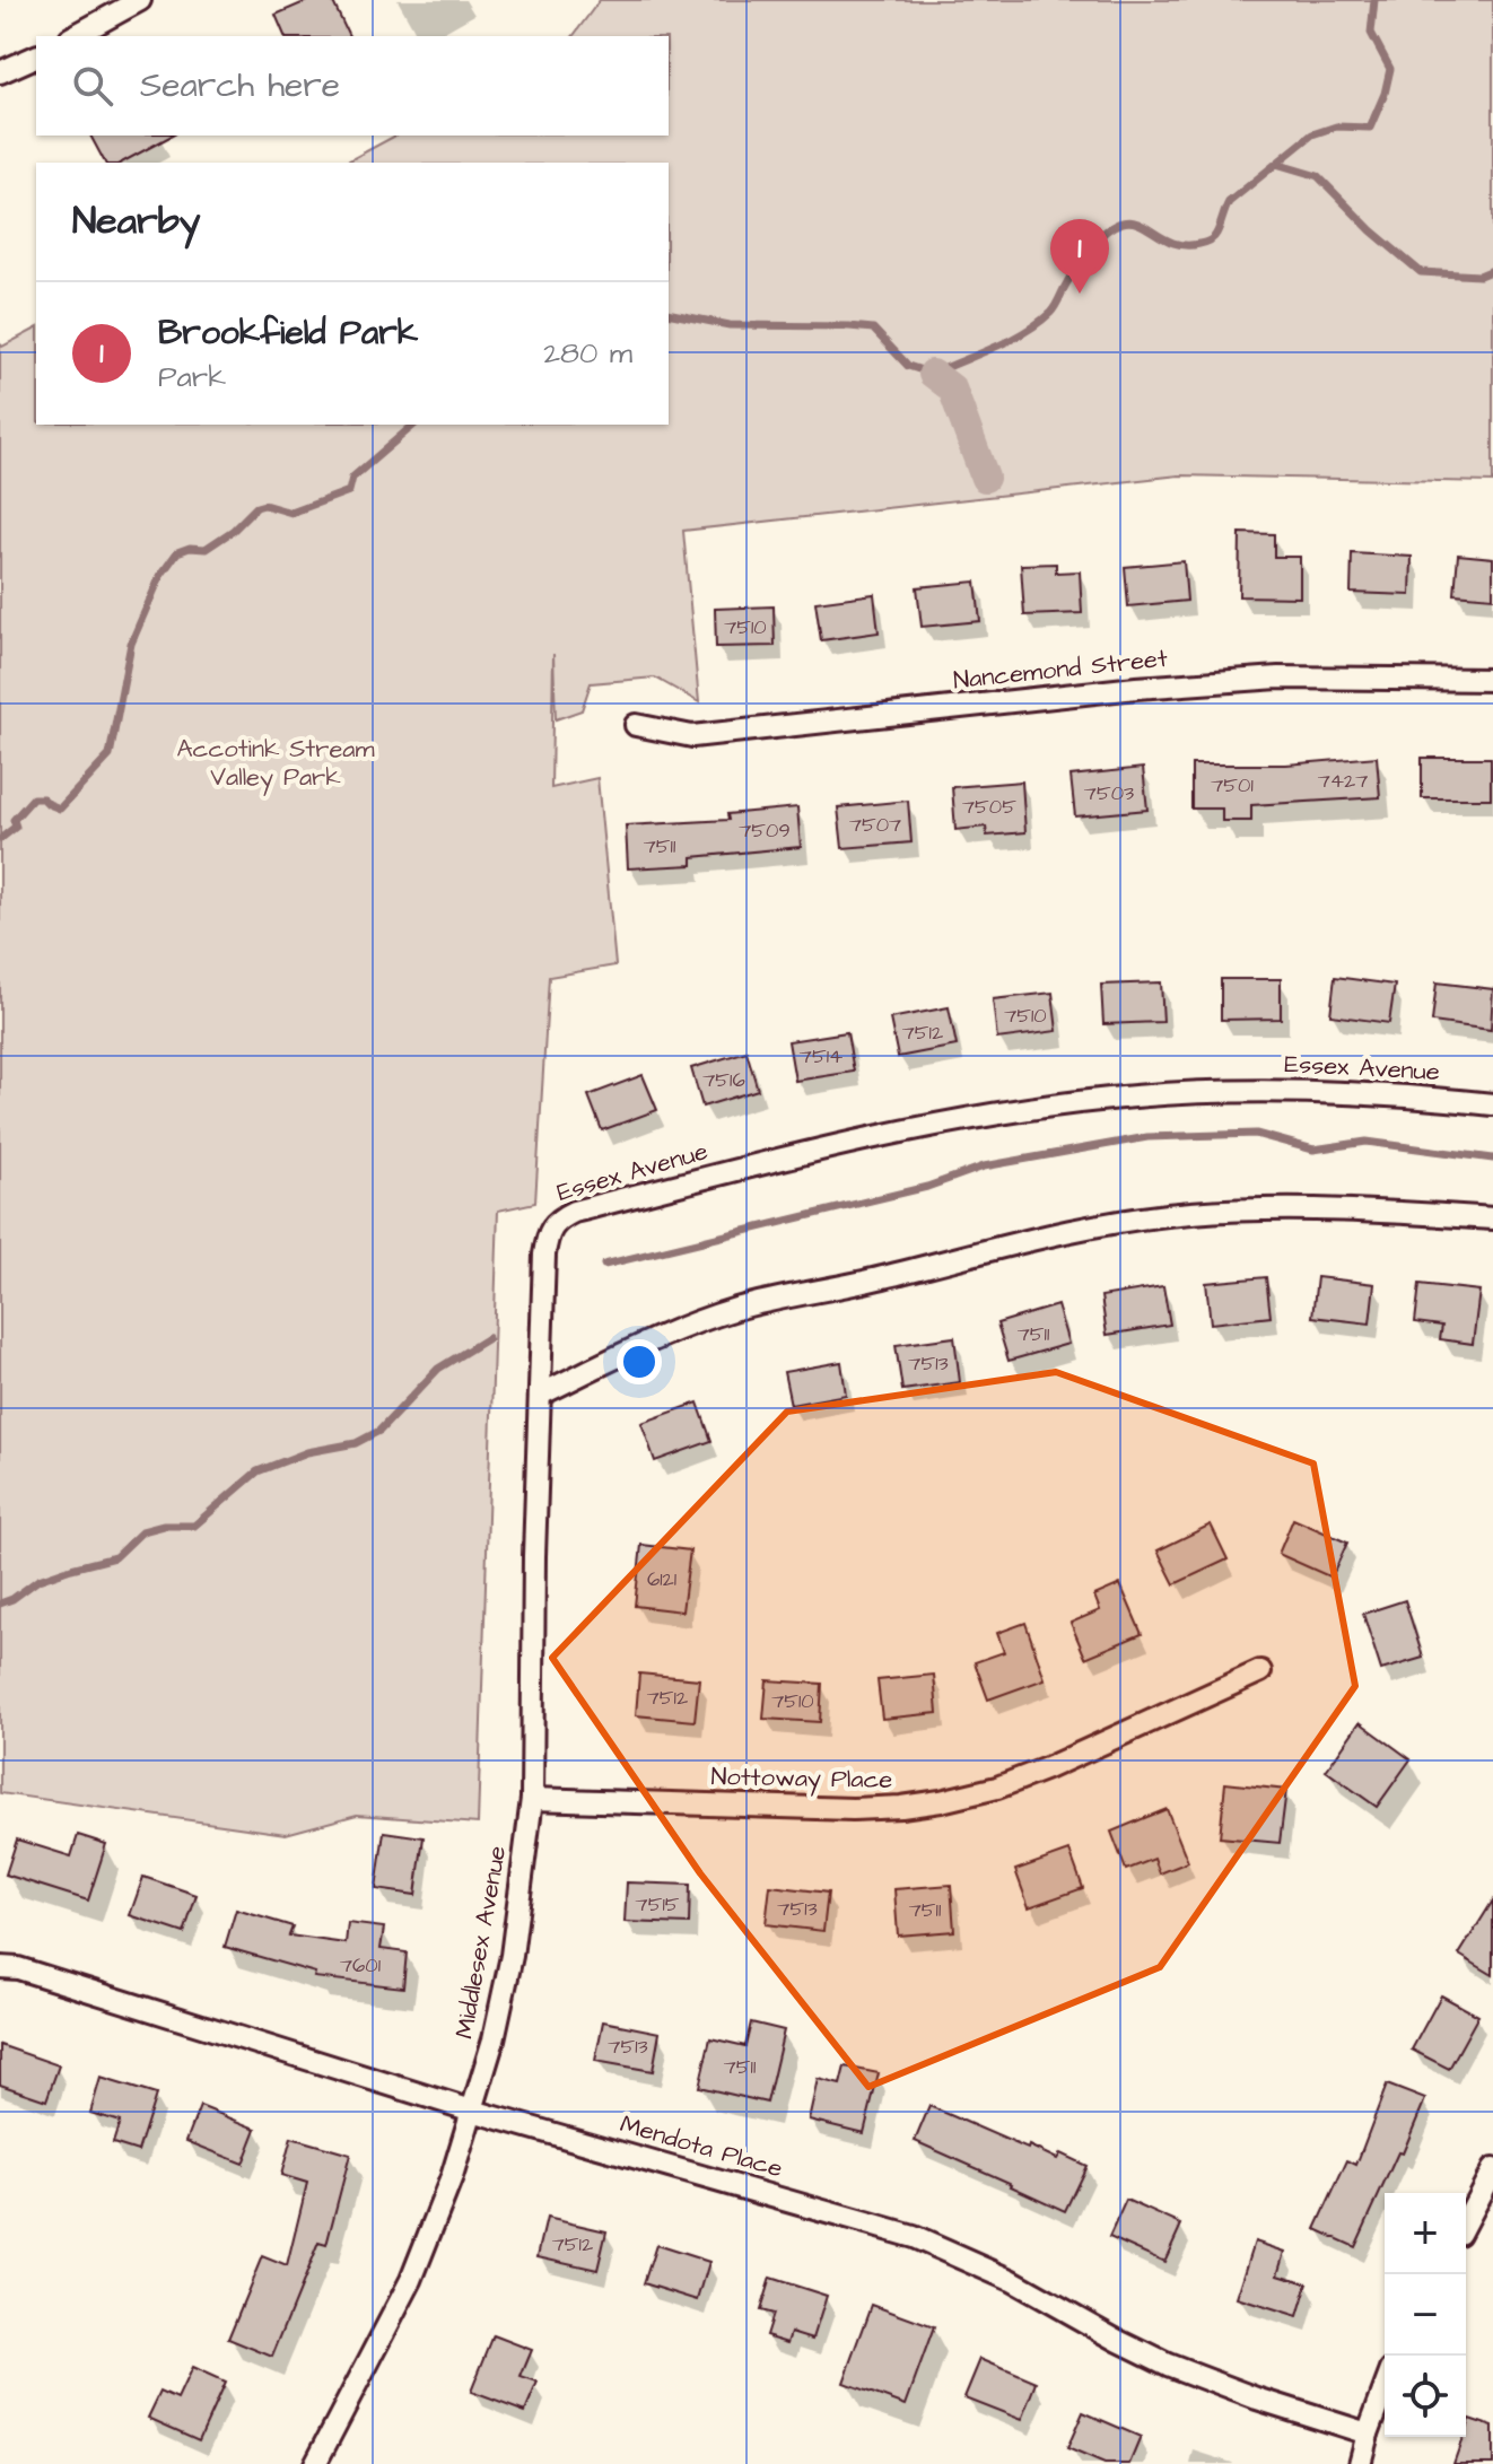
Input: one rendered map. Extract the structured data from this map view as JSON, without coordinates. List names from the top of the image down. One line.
{"streets":{"street":["Nancemond Street","Essex Avenue","Nottoway Place","Middlesex Avenue","Mendota Place"]},"crossings":[["Essex Avenue","Middlesex Avenue"],["Nottoway Place","Middlesex Avenue"],["Middlesex Avenue","Mendota Place"]],"parks":["Accotink Stream Valley Park"],"house_numbers":["7510","7427","7501","7503","7505","7507","7509","7511","7510","7512","7514","7516","7511","7513","6121","7512","7510","7515","7513","7511","7601","7513","7511","7512"],"page":{"search":"Search here","heading":"Nearby","pins":"1","list":[{"mark":"1","name":"Brookfield Park","note":"Park","value":"280 m"}],"map_buttons":["+","−"]}}
